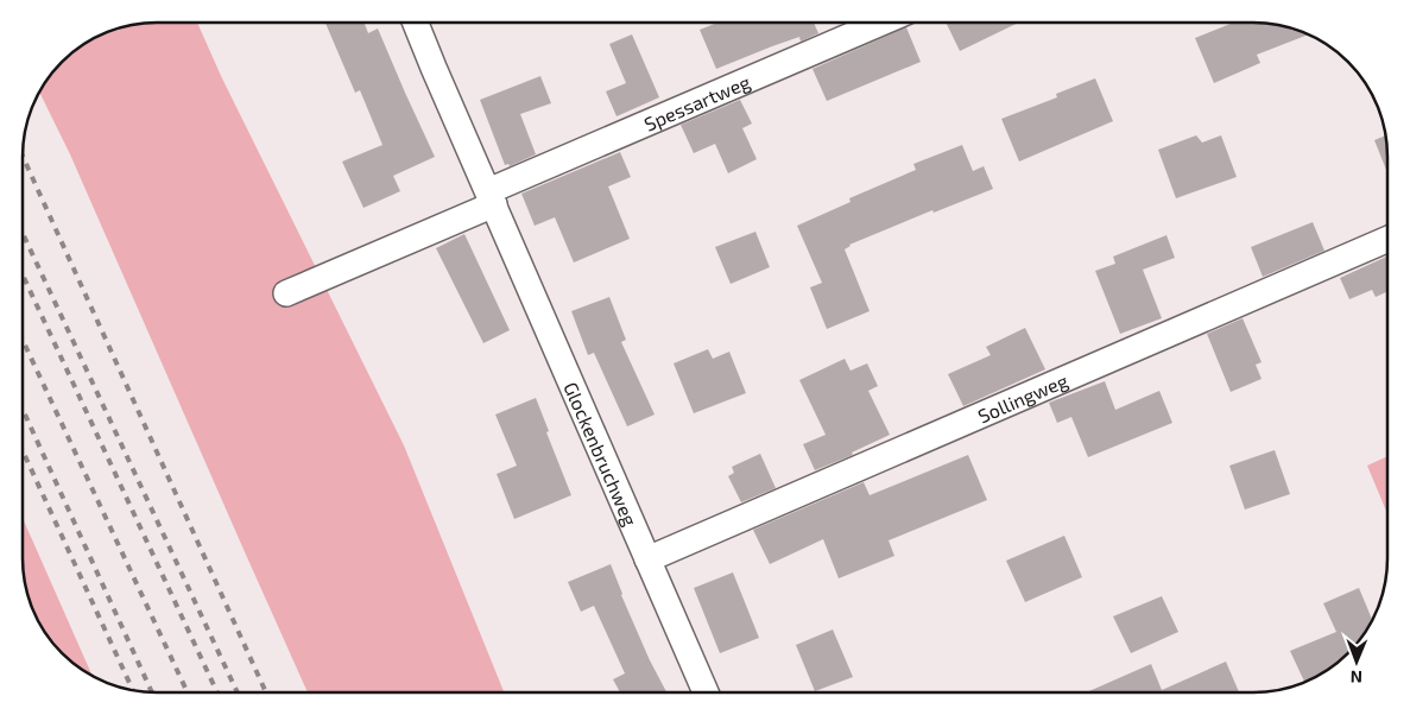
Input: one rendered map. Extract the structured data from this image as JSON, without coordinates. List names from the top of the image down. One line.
{"streets":{"street":["Spessartweg","Sollingweg","Glockenbruchweg"]},"crossings":[["Spessartweg","Glockenbruchweg"],["Sollingweg","Glockenbruchweg"]],"north":"bottom"}
